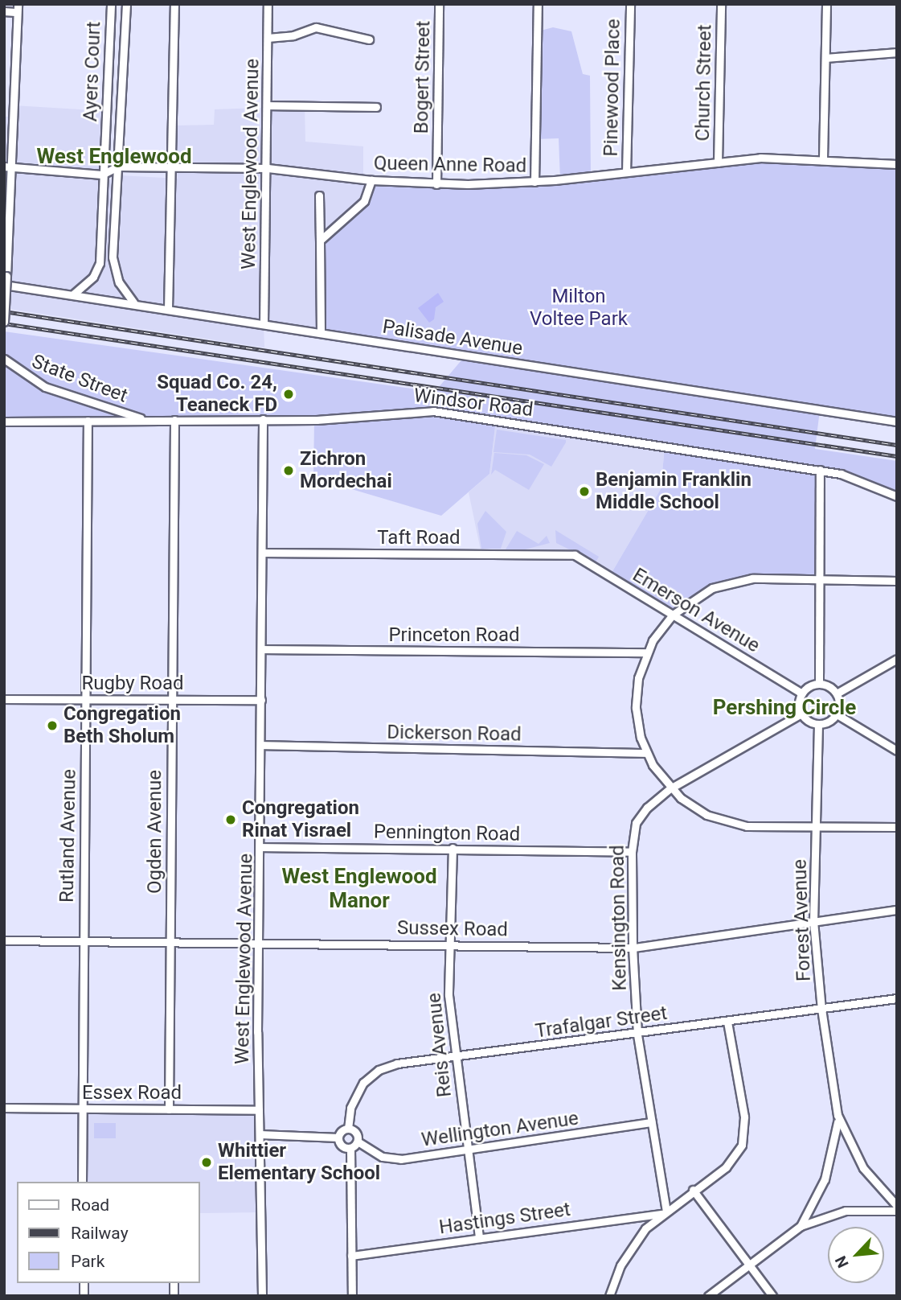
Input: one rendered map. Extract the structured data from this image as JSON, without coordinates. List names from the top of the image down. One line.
{"streets":{"street":["Ayers Court","Bogert Street","Church Street","Pinewood Place","West Englewood Avenue","Queen Anne Road","Palisade Avenue","State Street","Windsor Road","Taft Road","Emerson Avenue","Princeton Road","Rugby Road","Dickerson Road","Ogden Avenue","Pennington Road","Rutland Avenue","Kensington Road","Forest Avenue","Sussex Road","Trafalgar Street","Reis Avenue","Essex Road","Wellington Avenue","Hastings Street"]},"crossings":[["Ayers Court","Queen Anne Road"],["Ayers Court","Palisade Avenue"],["Bogert Street","Queen Anne Road"],["Church Street","Queen Anne Road"],["Pinewood Place","Queen Anne Road"],["West Englewood Avenue","Queen Anne Road"],["West Englewood Avenue","Palisade Avenue"],["West Englewood Avenue","Windsor Road"],["West Englewood Avenue","Taft Road"],["West Englewood Avenue","Princeton Road"],["West Englewood Avenue","Rugby Road"],["West Englewood Avenue","Dickerson Road"],["West Englewood Avenue","Pennington Road"],["West Englewood Avenue","Sussex Road"],["West Englewood Avenue","Essex Road"],["State Street","Windsor Road"],["Windsor Road","Ogden Avenue"],["Windsor Road","Rutland Avenue"],["Taft Road","Emerson Avenue"],["Emerson Avenue","Kensington Road"],["Emerson Avenue","Forest Avenue"],["Rugby Road","Ogden Avenue"],["Rugby Road","Rutland Avenue"],["Ogden Avenue","Sussex Road"],["Ogden Avenue","Essex Road"],["Pennington Road","Kensington Road"],["Pennington Road","Reis Avenue"],["Rutland Avenue","Sussex Road"],["Rutland Avenue","Essex Road"],["Kensington Road","Forest Avenue"],["Kensington Road","Sussex Road"],["Kensington Road","Trafalgar Street"],["Kensington Road","Wellington Avenue"],["Kensington Road","Hastings Street"],["Forest Avenue","Sussex Road"],["Forest Avenue","Trafalgar Street"],["Sussex Road","Reis Avenue"],["Trafalgar Street","Reis Avenue"],["Trafalgar Street","Wellington Avenue"],["Reis Avenue","Wellington Avenue"],["Reis Avenue","Hastings Street"]],"districts":["West Englewood","Pershing Circle","West Englewood Manor"],"parks":["Milton Voltee Park"],"places":["Squad Co. 24, Teaneck FD","Zichron Mordechai","Benjamin Franklin Middle School","Congregation Beth Sholum","Congregation Rinat Yisrael","Whittier Elementary School"],"legend":["Road","Railway","Park"],"north":"bottom left"}
